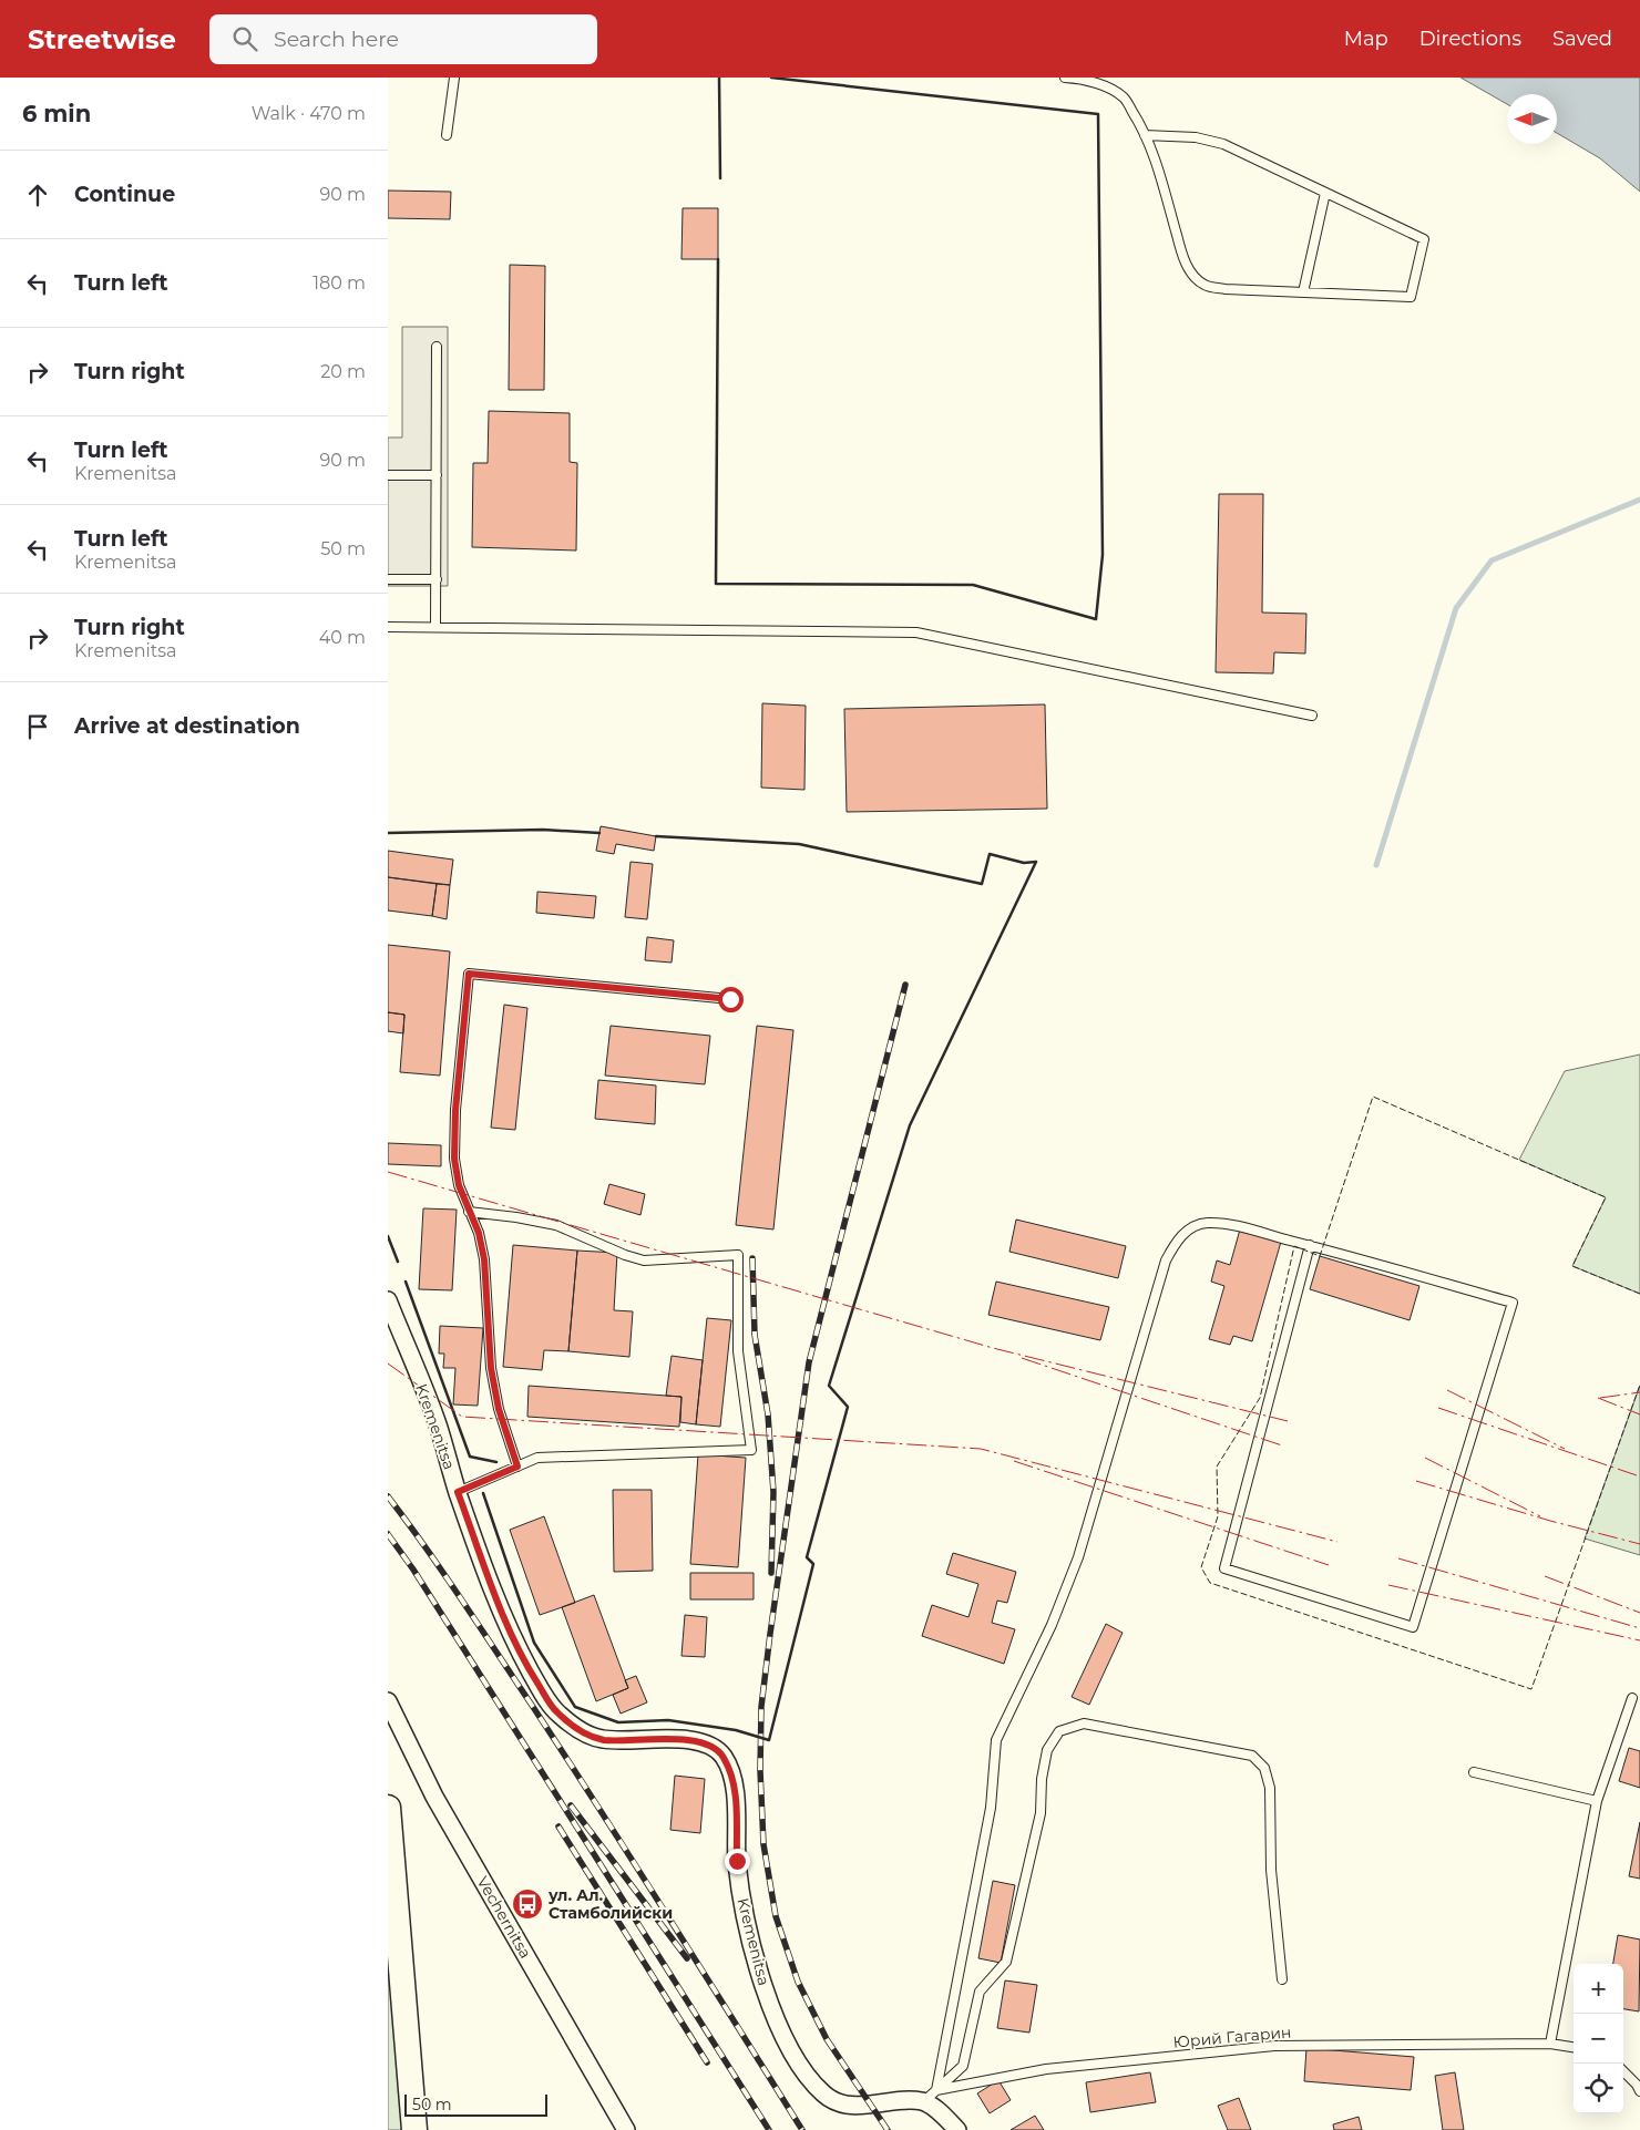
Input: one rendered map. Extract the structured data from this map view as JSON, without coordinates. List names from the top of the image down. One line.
{"streets":{"street":["Kremenitsa","Vechernitsa"],"lane":["Юрий Гагарин"]},"crossings":[["Kremenitsa","Юрий Гагарин"]],"places":{"bus stop":["ул. Ал. Стамболийски"]},"scale_bar":"50 m","north":"left","page":{"header":"Streetwise","search":"Search here","nav":["Map","Directions","Saved"],"heading":["6 min","Walk · 470 m"],"list":[["Continue","90 m"],["Turn left","180 m"],["Turn right","20 m"],["Turn left","Kremenitsa","90 m"],["Turn left","Kremenitsa","50 m"],["Turn right","Kremenitsa","40 m"],"Arrive at destination"],"map_buttons":["+","−"],"scale":"50 m"}}
